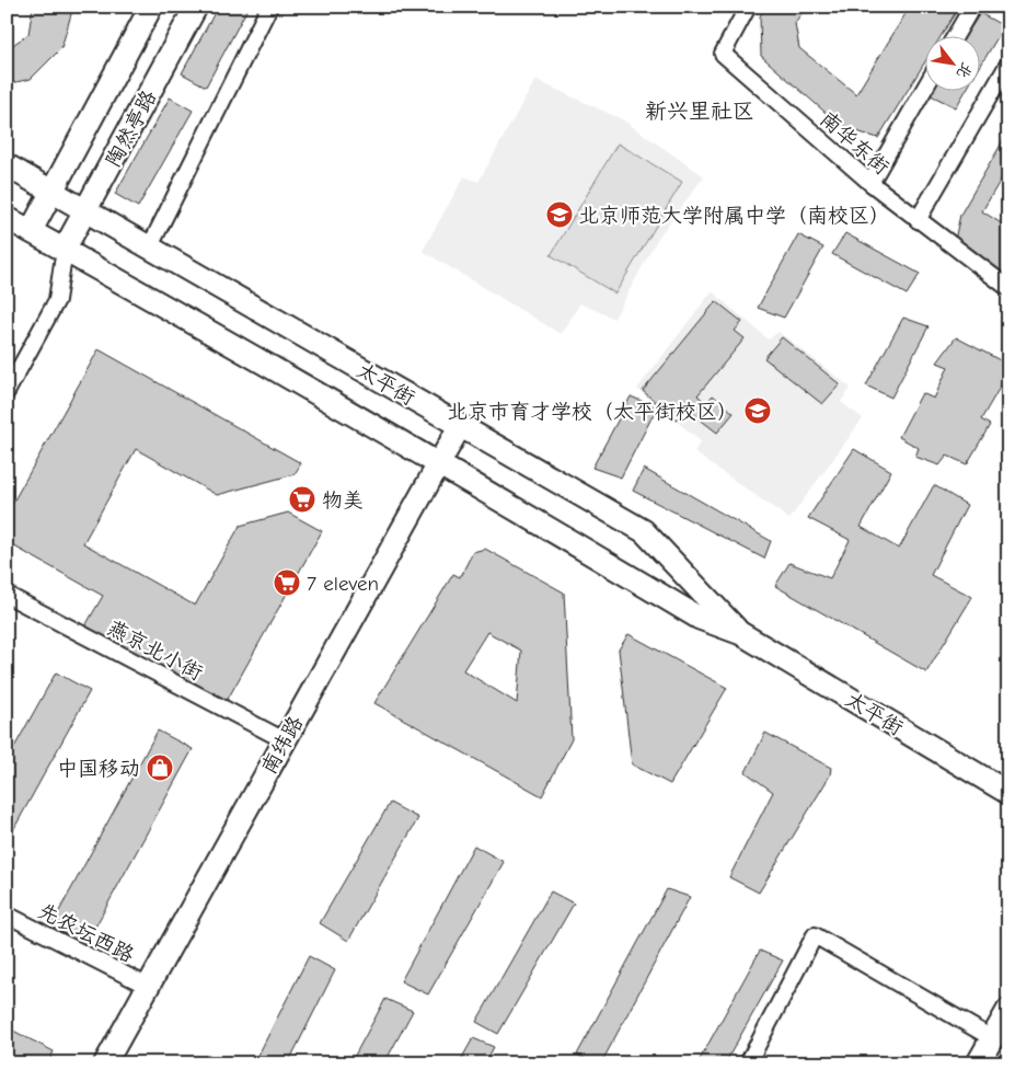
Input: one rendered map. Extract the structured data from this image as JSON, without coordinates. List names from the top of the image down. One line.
{"streets":{"main road":["陶然亭路","太平街","南纬路"],"street":["南华东街","燕京北小街","先农坛西路"]},"crossings":[["陶然亭路","太平街"],["太平街","南纬路"],["燕京北小街","南纬路"],["南纬路","先农坛西路"]],"districts":["新兴里社区"],"places":{"school or university":["北京师范大学附属中学（南校区）","北京市育才学校（太平街校区）"],"supermarket":["物美","7 eleven"],"shop":["中国移动"]},"north":"bottom right"}
